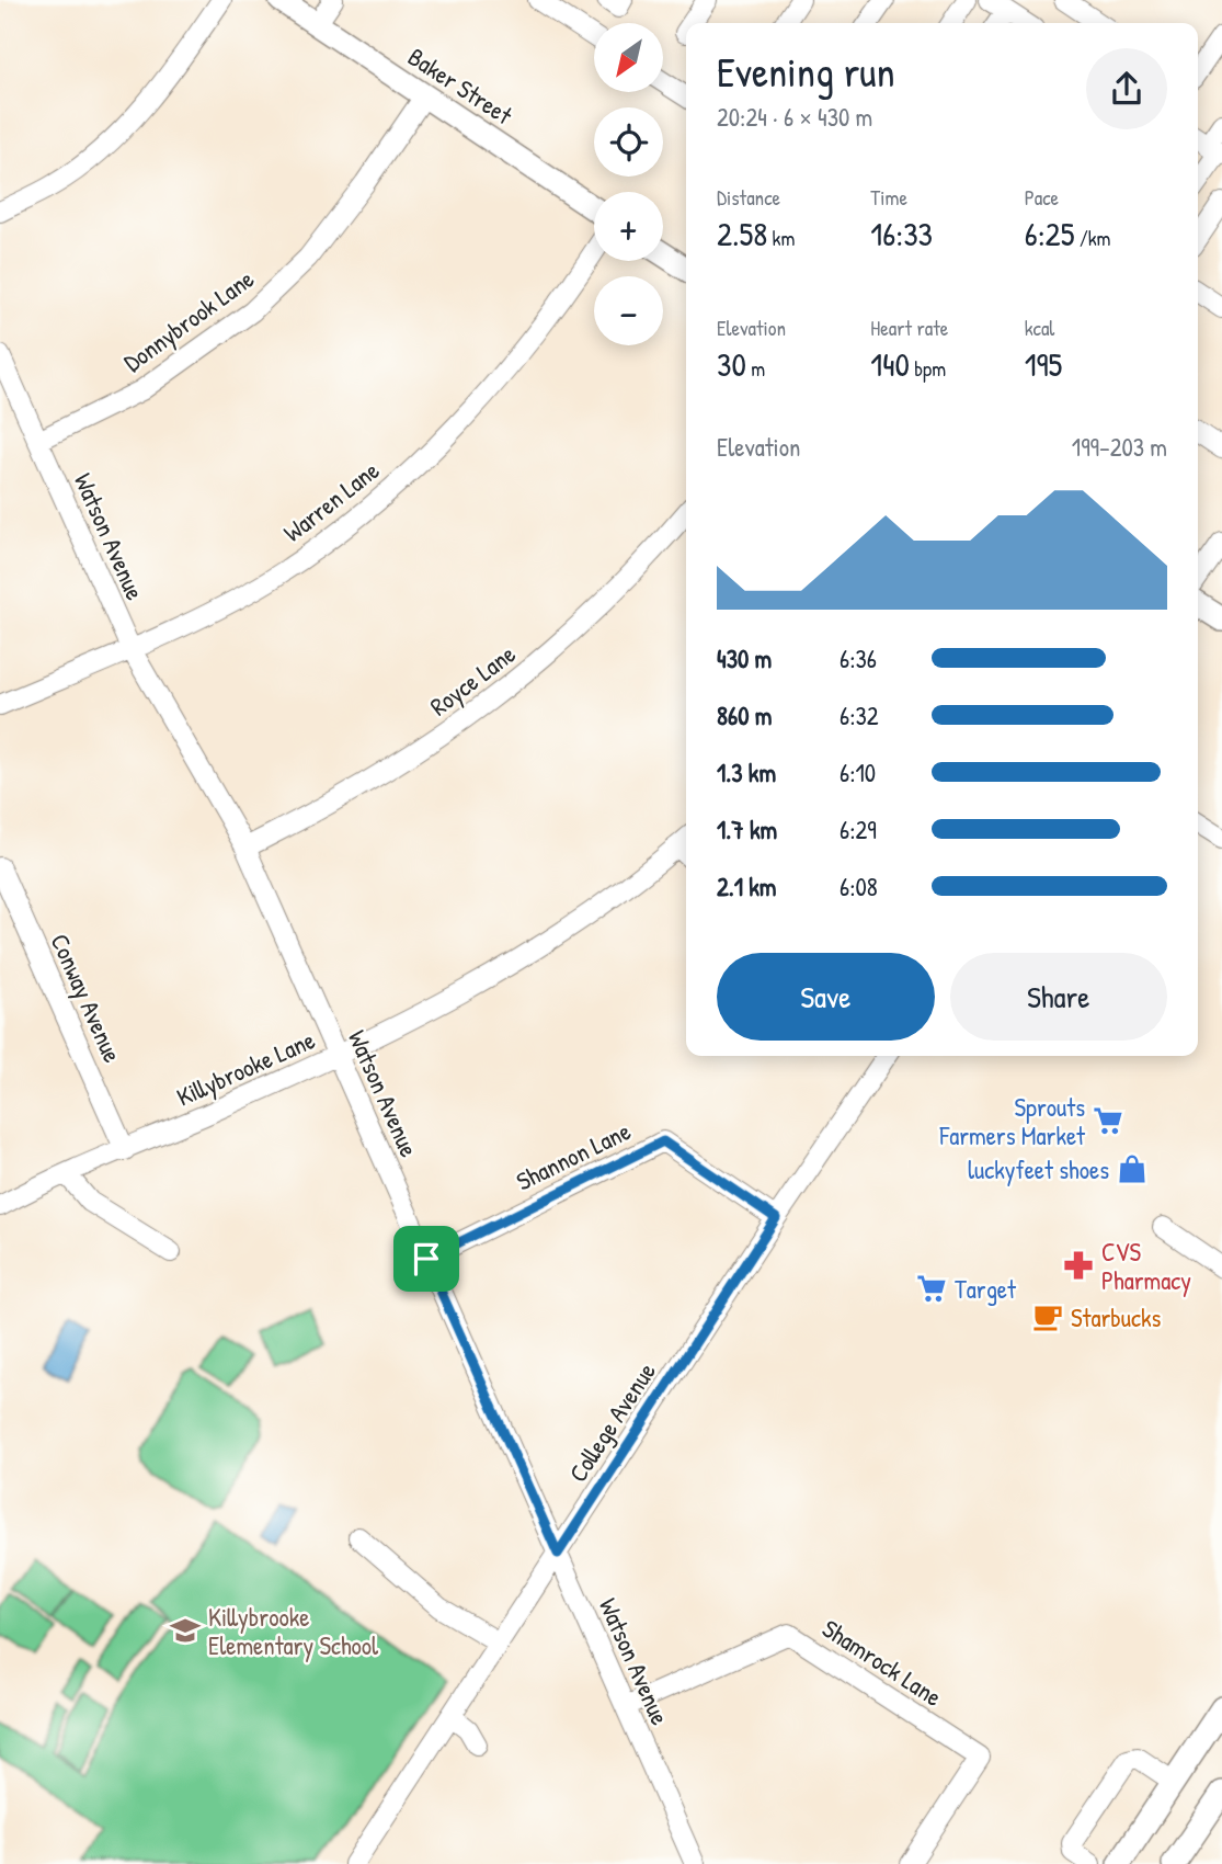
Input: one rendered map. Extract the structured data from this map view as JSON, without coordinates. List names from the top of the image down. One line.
{"streets":{"main road":["Baker Street"],"street":["Donnybrook Lane","Warren Lane","Watson Avenue","Royce Lane","Conway Avenue","Killybrooke Lane","Shannon Lane","College Avenue","Shamrock Lane"]},"crossings":[["Baker Street","Donnybrook Lane"],["Donnybrook Lane","Watson Avenue"],["Warren Lane","Watson Avenue"],["Watson Avenue","Royce Lane"],["Watson Avenue","Killybrooke Lane"],["Watson Avenue","Shannon Lane"],["Watson Avenue","College Avenue"],["Watson Avenue","Shamrock Lane"],["Conway Avenue","Killybrooke Lane"],["Shannon Lane","College Avenue"]],"places":{"supermarket":["Sprouts Farmers Market","Target"],"shop":["luckyfeet shoes"],"pharmacy":["CVS Pharmacy"],"cafe":["Starbucks"],"school or university":["Killybrooke Elementary School"]},"north":"bottom left","page":{"map_buttons":["+","−"],"heading":["Evening run","20:24 · 6 × 430 m"],"stats":[["Distance","2.58 km"],["Time","16:33"],["Pace","6:25 /km"],["Elevation","30 m"],["Heart rate","140 bpm"],["kcal","195"]],"chart":["Elevation","199–203 m"],"list":[{"name":"430 m","note":"6:36"},{"name":"860 m","note":"6:32"},{"name":"1.3 km","note":"6:10"},{"name":"1.7 km","note":"6:29"},{"name":"2.1 km","note":"6:08"}],"buttons":["Save","Share"]}}
